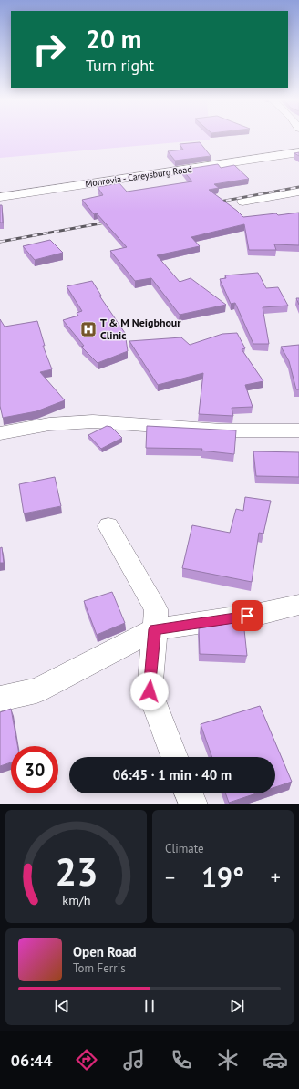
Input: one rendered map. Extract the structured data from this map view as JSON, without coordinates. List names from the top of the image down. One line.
{"streets":{"main road":["Monrovia - Careysburg Road"]},"places":{"hospital":["T & M Neigbhour Clinic"]},"page":{"turn":["20 m","Turn right"],"limit":"30","trip":"06:45 · 1 min · 40 m","tile":"Climate","heat":["−","19°","+"],"song":["Open Road","Tom Ferris"],"tabs":"06:44","gauge":["23","km/h"]}}
